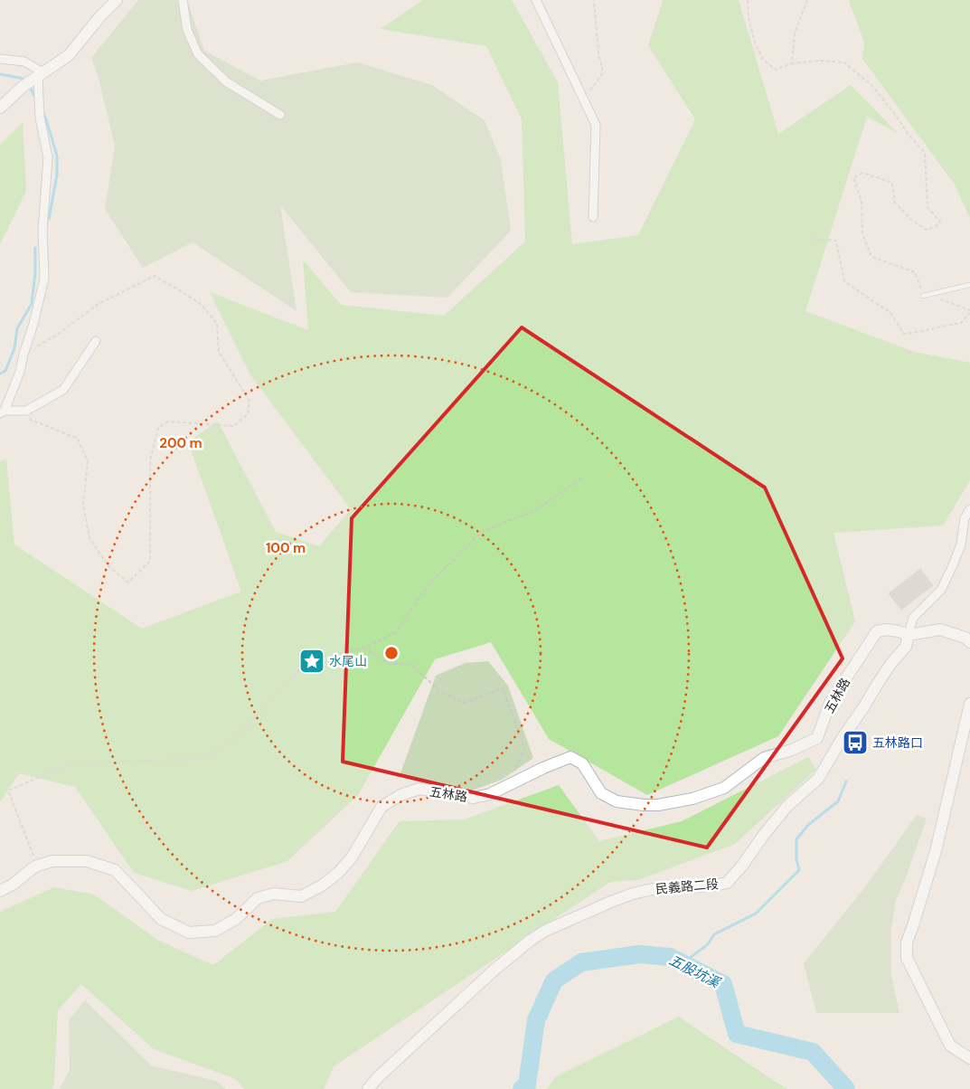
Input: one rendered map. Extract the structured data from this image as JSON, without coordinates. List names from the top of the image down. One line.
{"streets":{"main road":["五林路","民義路二段"]},"crossings":[["五林路","民義路二段"]],"water":["五股坑溪"],"places":{"place":["水尾山"],"bus stop":["五林路口"]},"rings":["200 m","100 m"]}
